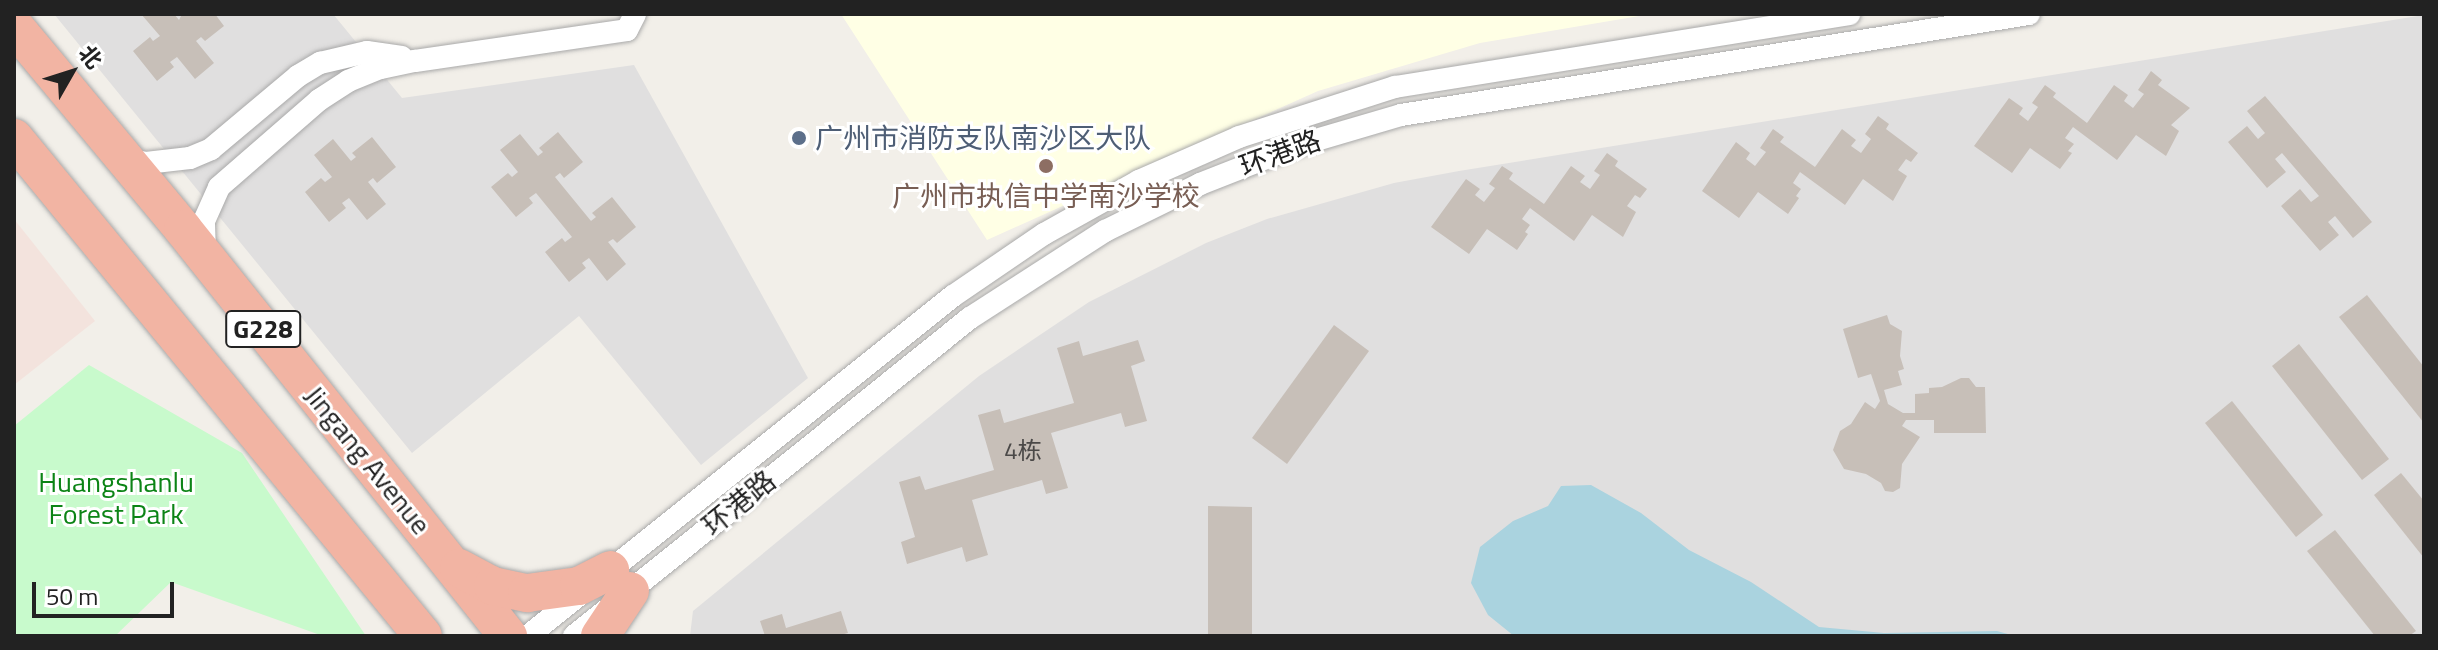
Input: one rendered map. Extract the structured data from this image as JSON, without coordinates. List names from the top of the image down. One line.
{"streets":{"highway":["G228","Jingang Avenue"],"street":["环港路"]},"parks":["Huangshanlu Forest Park"],"places":["广州市消防支队南沙区大队","广州市执信中学南沙学校"],"house_numbers":["4栋"],"scale_bar":"50 m","north":"top right"}
